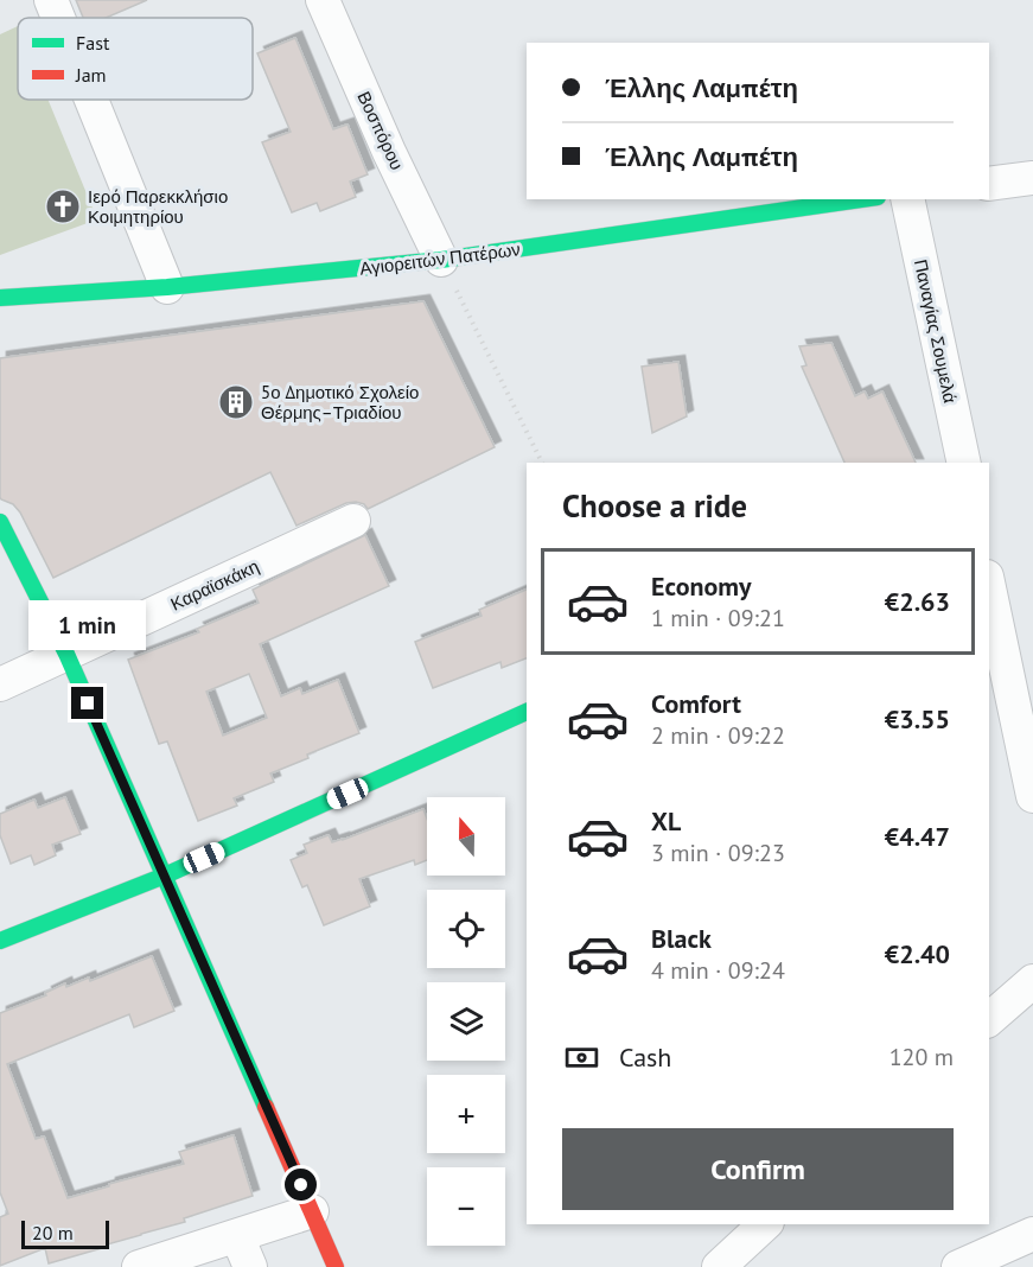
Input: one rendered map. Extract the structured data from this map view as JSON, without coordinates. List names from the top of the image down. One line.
{"streets":{"street":["Βοσπόρου","Αγιορειτών Πατέρων","Παναγίας Σουμελά","Καραϊσκάκη"]},"crossings":[["Βοσπόρου","Αγιορειτών Πατέρων"]],"places":{"church":["Ιερό Παρεκκλήσιο Κοιμητηρίου"],"building":["5ο Δημοτικό Σχολείο Θέρμης–Τριαδίου"]},"legend":["Fast","Jam"],"scale_bar":"20 m","north":"top","page":{"banner":["Έλλης Λαμπέτη","Έλλης Λαμπέτη"],"heading":"Choose a ride","list":[{"name":"Economy","note":"1 min · 09:21","value":"€2.63"},{"name":"Comfort","note":"2 min · 09:22","value":"€3.55"},{"name":"XL","note":"3 min · 09:23","value":"€4.47"},{"name":"Black","note":"4 min · 09:24","value":"€2.40"}],"bubble":"1 min","map_buttons":["+","−"],"pay":["Cash","120 m"],"buttons":"Confirm","scale":"20 m"}}
